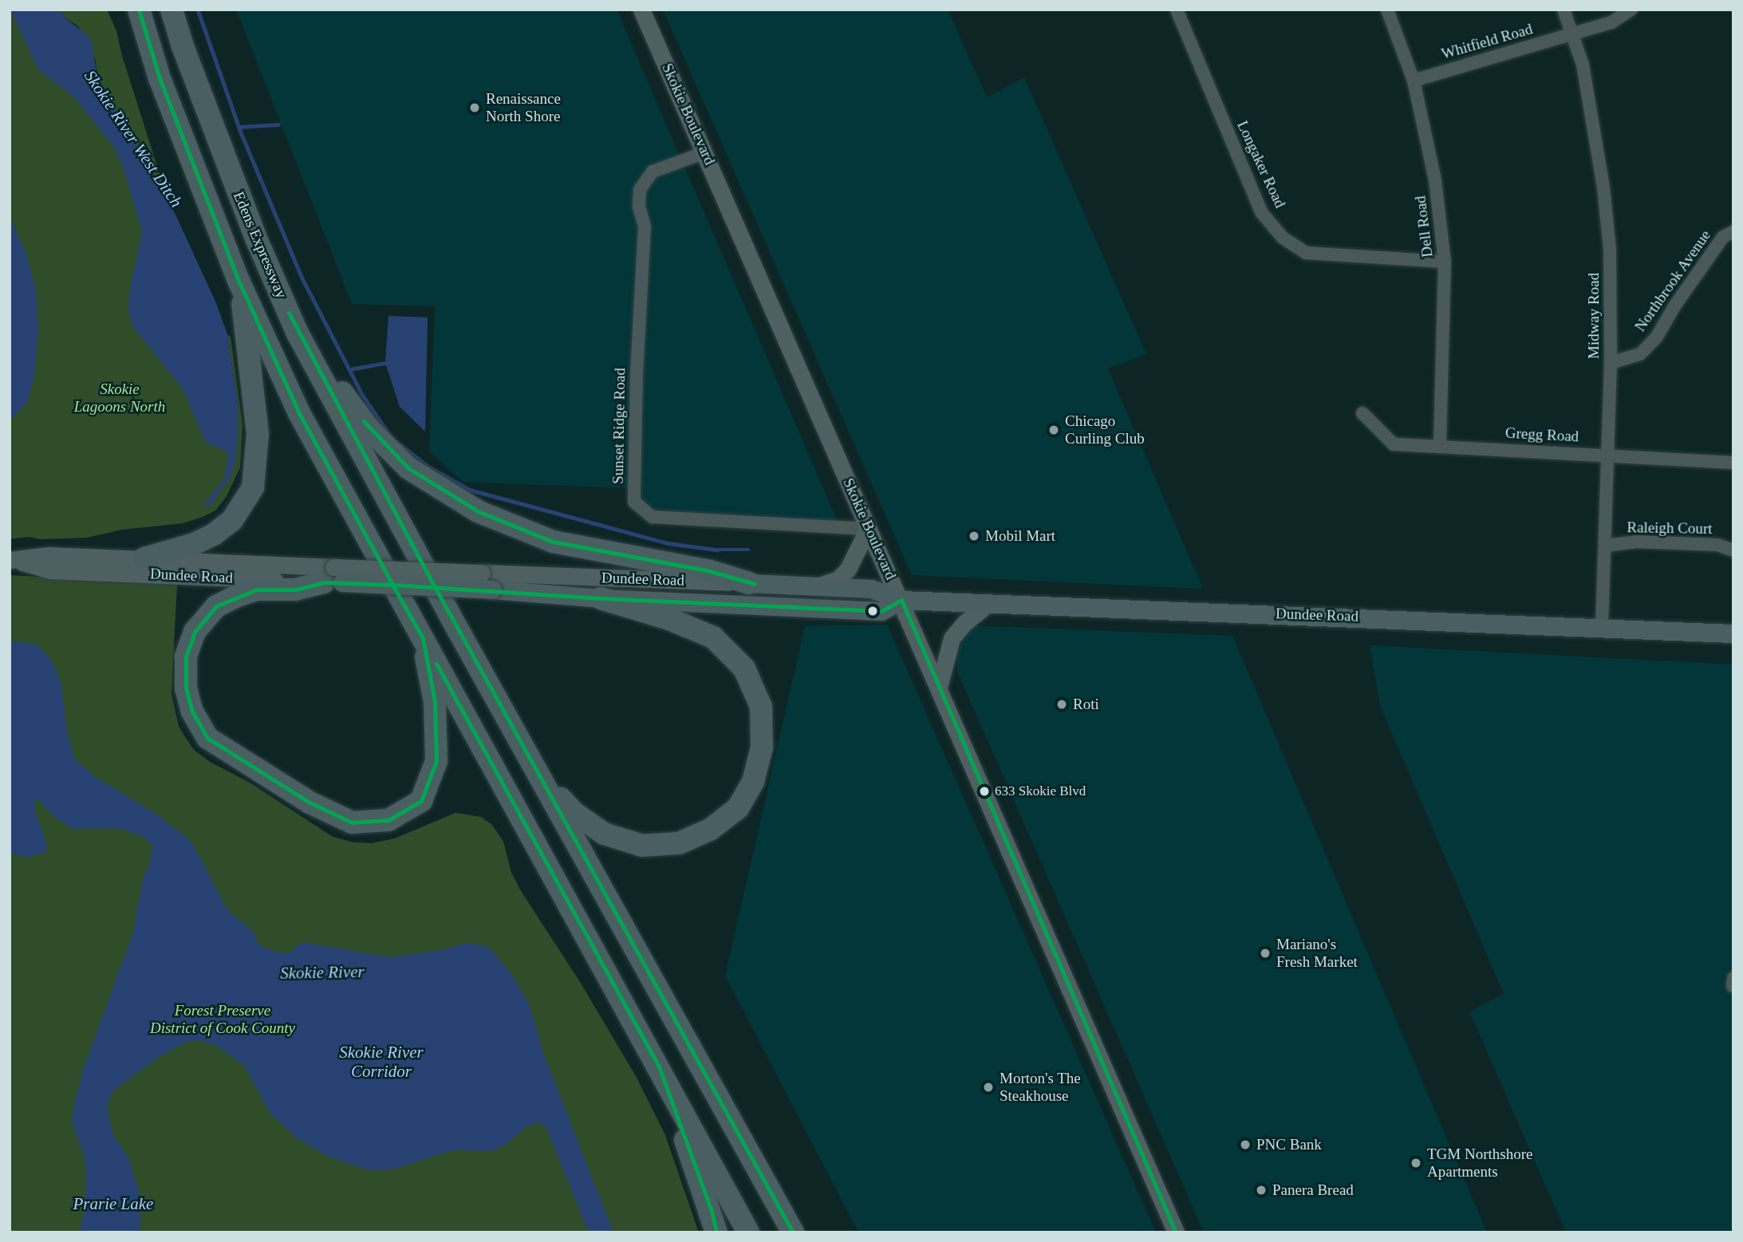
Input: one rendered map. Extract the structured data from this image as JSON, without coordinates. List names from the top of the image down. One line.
{"streets":{"highway":["Edens Expressway"],"main road":["Skokie Boulevard","Dundee Road"],"street":["Whitfield Road","Longaker Road","Dell Road","Northbrook Avenue","Midway Road","Sunset Ridge Road","Gregg Road","Raleigh Court"]},"crossings":[["Whitfield Road","Dell Road"],["Whitfield Road","Midway Road"],["Skokie Boulevard","Sunset Ridge Road"],["Skokie Boulevard","Dundee Road"],["Longaker Road","Dell Road"],["Dell Road","Gregg Road"],["Northbrook Avenue","Midway Road"],["Midway Road","Gregg Road"],["Midway Road","Raleigh Court"],["Midway Road","Dundee Road"]],"water":["Skokie River West Ditch","Skokie River","Skokie River Corridor","Prarie Lake"],"parks":["Skokie Lagoons North","Forest Preserve District of Cook County"],"places":["Renaissance North Shore","Chicago Curling Club","Mobil Mart","Roti","633 Skokie Blvd","Mariano's Fresh Market","Morton's The Steakhouse","PNC Bank","TGM Northshore Apartments","Panera Bread"]}
